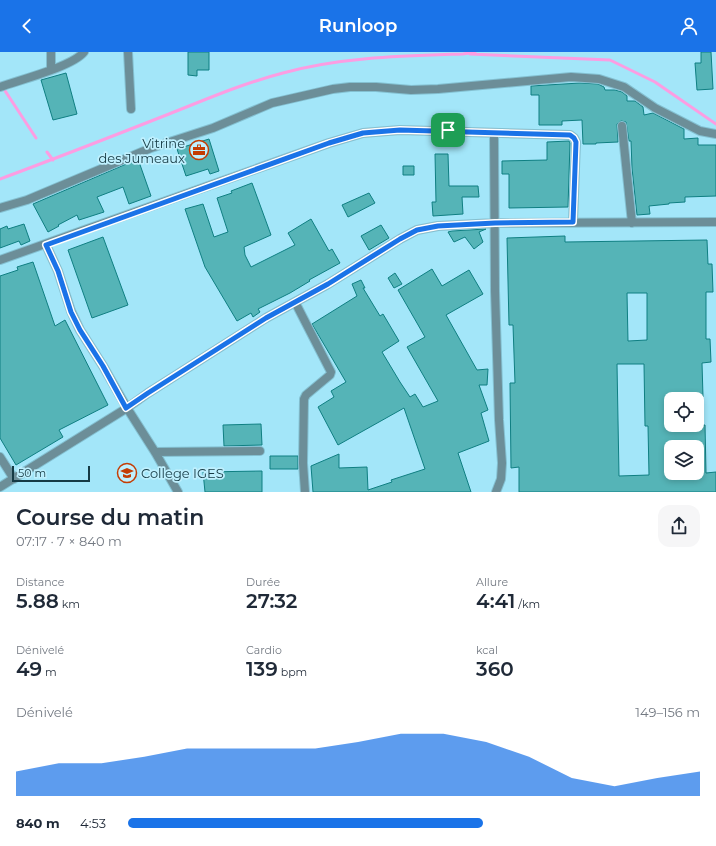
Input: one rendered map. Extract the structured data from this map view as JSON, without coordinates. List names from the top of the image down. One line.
{"places":{"office":["Vitrine des Jumeaux"],"school or university":["College IGES"]},"scale_bar":"50 m","page":{"header":"Runloop","scale":"50 m","heading":["Course du matin","07:17 · 7 × 840 m"],"stats":[["Distance","5.88 km"],["Durée","27:32"],["Allure","4:41 /km"],["Dénivelé","49 m"],["Cardio","139 bpm"],["kcal","360"]],"chart":["Dénivelé","149–156 m"],"list":[{"name":"840 m","note":"4:53"}]}}
